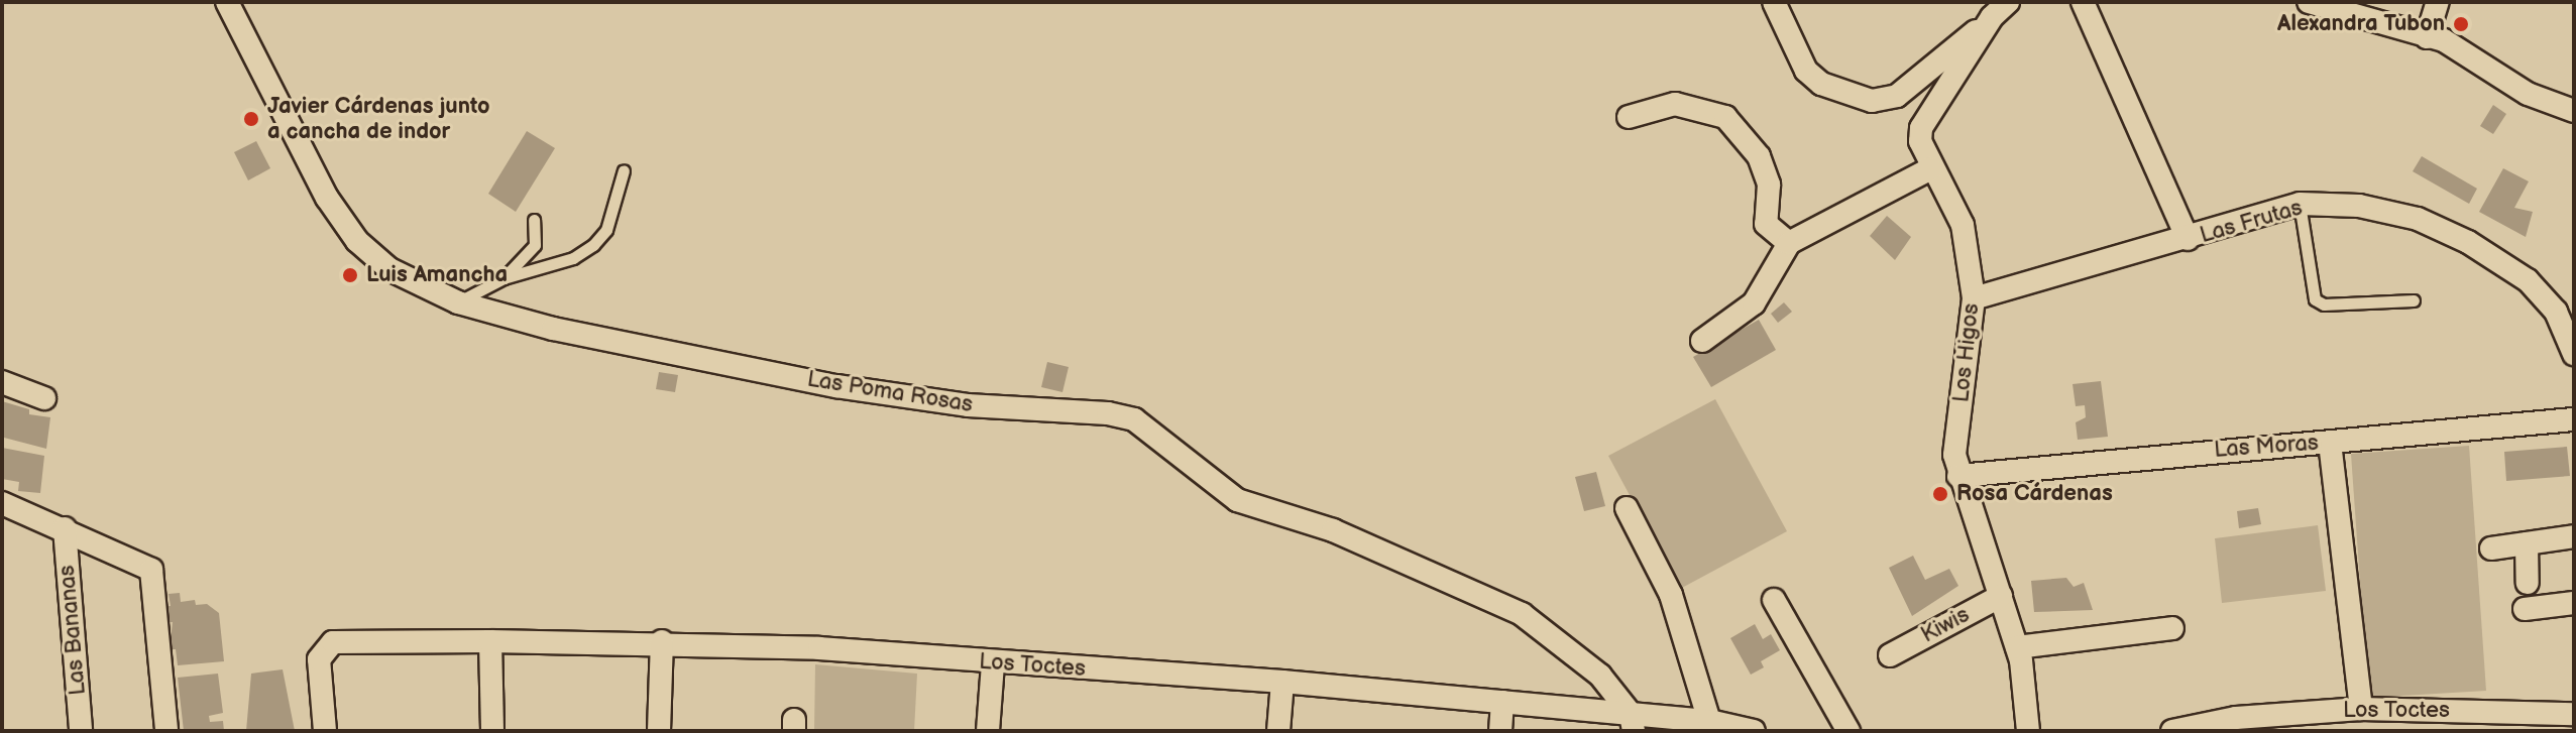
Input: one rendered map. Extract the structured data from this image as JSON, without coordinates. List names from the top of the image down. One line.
{"streets":{"street":["Las Frutas","Los Higos","Las Poma Rosas","Las Moras","Kiwis","Las Bananas","Los Toctes"]},"crossings":[["Las Frutas","Los Higos"],["Los Higos","Las Moras"],["Los Higos","Kiwis"],["Las Poma Rosas","Los Toctes"]],"places":["Alexandra Tubon","Javier Cárdenas junto a cancha de indor","Luis Amancha","Rosa Cárdenas"]}
